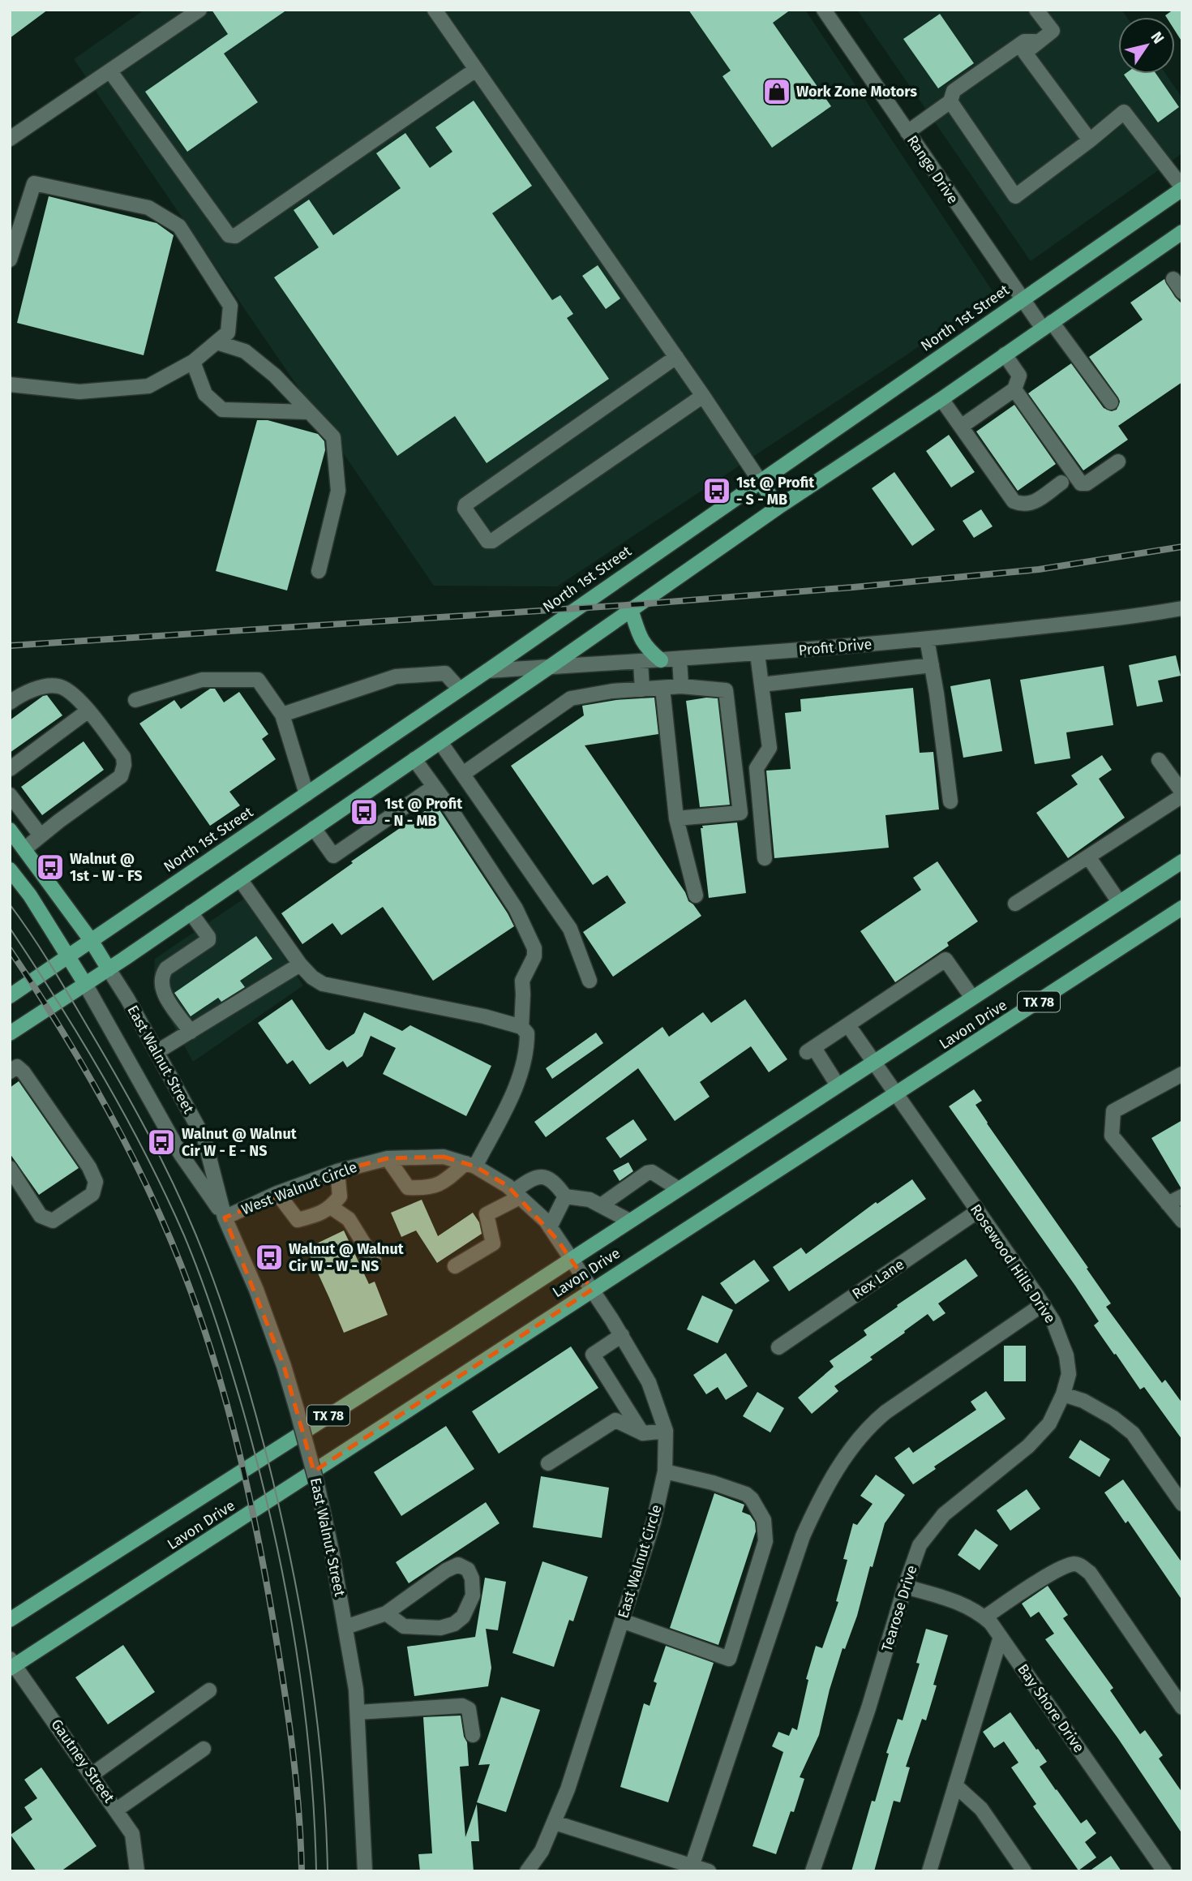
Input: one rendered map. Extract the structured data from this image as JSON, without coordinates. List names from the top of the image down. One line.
{"streets":{"main road":["North 1st Street","TX 78","Lavon Drive"],"street":["Range Drive","Profit Drive","East Walnut Street","West Walnut Circle","Rosewood Hills Drive","Rex Lane","East Walnut Circle","Tearose Drive","Bay Shore Drive","Gautney Street"]},"crossings":[["Range Drive","North 1st Street"],["North 1st Street","Profit Drive"],["Lavon Drive","West Walnut Circle"],["Lavon Drive","Rosewood Hills Drive"],["Lavon Drive","East Walnut Circle"],["Lavon Drive","Gautney Street"],["East Walnut Street","West Walnut Circle"],["West Walnut Circle","East Walnut Circle"],["Rosewood Hills Drive","Rex Lane"],["Rosewood Hills Drive","Tearose Drive"],["Tearose Drive","Bay Shore Drive"]],"places":{"shop":["Work Zone Motors"],"bus stop":["1st @ Profit - S - MB","1st @ Profit - N - MB","Walnut @ 1st - W - FS","Walnut @ Walnut Cir W - E - NS","Walnut @ Walnut Cir W - W - NS"]},"north":"top right"}
